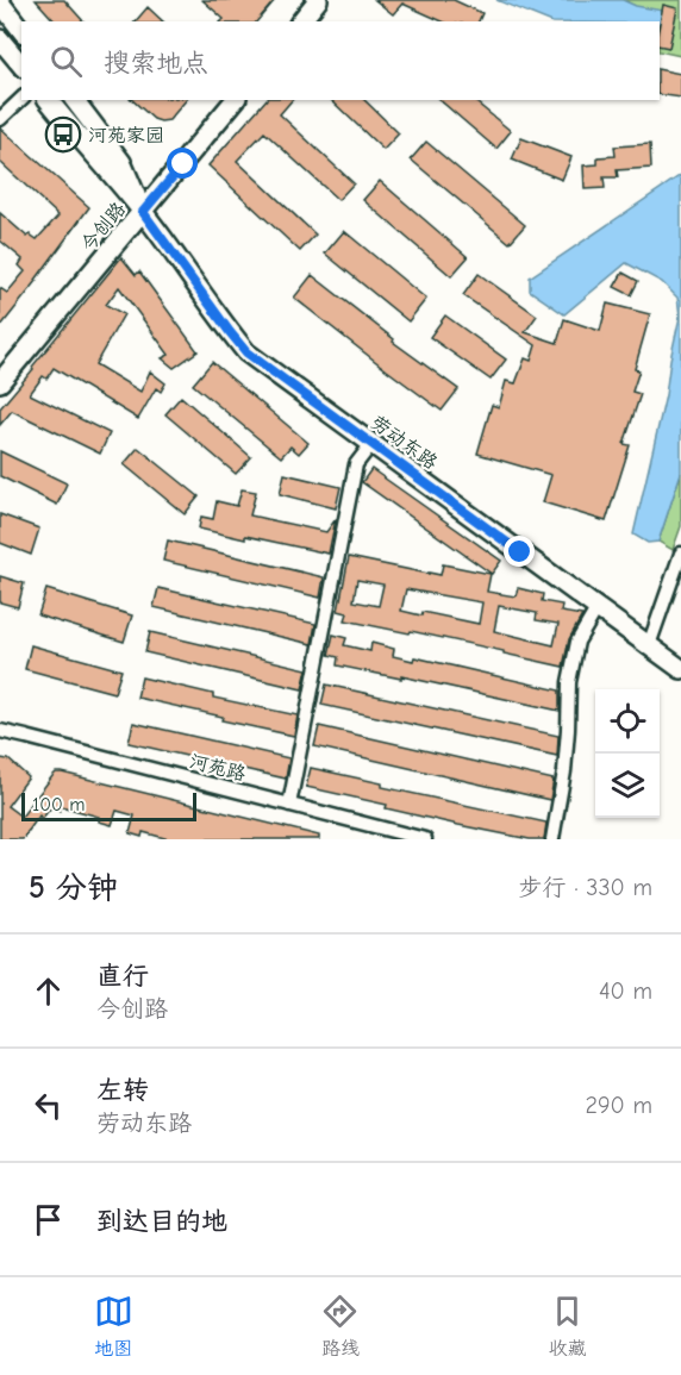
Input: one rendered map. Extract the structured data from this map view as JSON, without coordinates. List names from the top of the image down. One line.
{"streets":{"main road":["今创路","劳动东路"],"street":["河苑路"]},"crossings":[["今创路","劳动东路"]],"places":{"bus stop":["河苑家园"]},"scale_bar":"100 m","page":{"search":"搜索地点","scale":"100 m","heading":["5 分钟","步行 · 330 m"],"list":[["直行","今创路","40 m"],["左转","劳动东路","290 m"],"到达目的地"],"nav":["地图","路线","收藏"]}}
